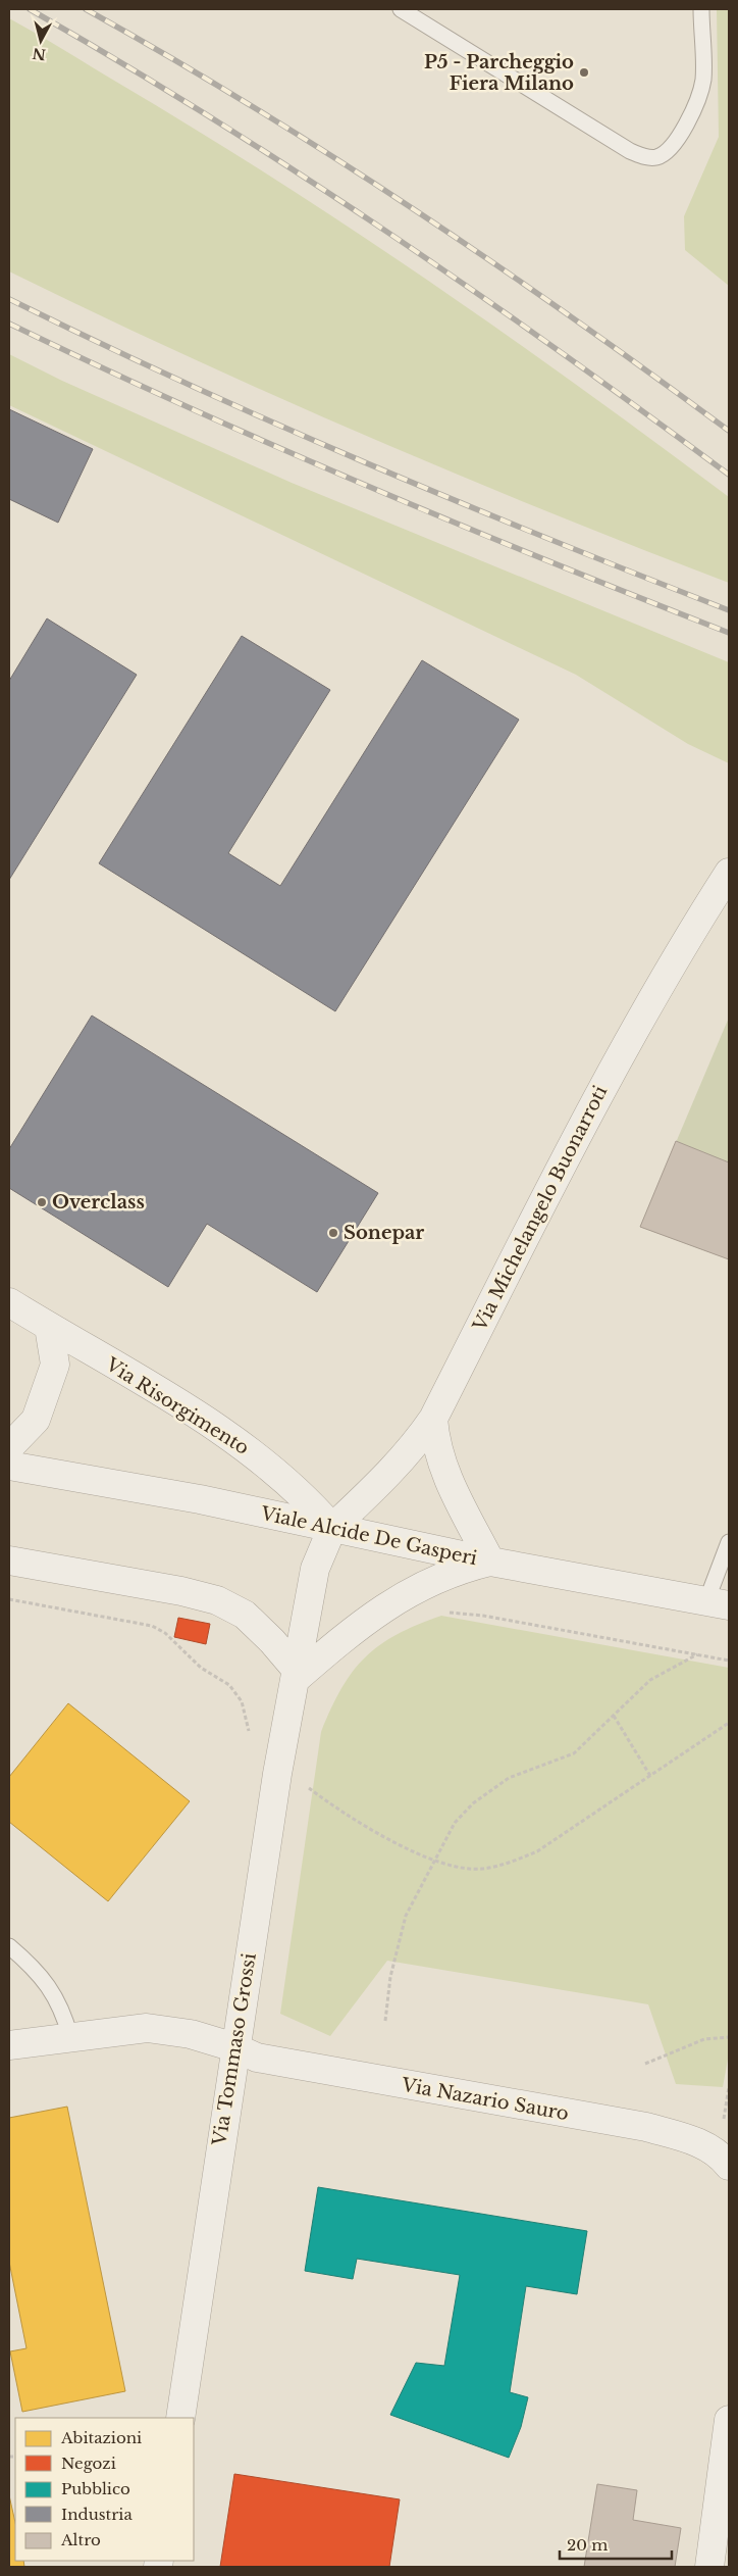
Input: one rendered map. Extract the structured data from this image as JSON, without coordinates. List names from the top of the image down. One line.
{"streets":{"street":["Via Michelangelo Buonarroti","Via Risorgimento","Viale Alcide De Gasperi","Via Tommaso Grossi","Via Nazario Sauro"]},"crossings":[["Via Michelangelo Buonarroti","Via Risorgimento"],["Via Michelangelo Buonarroti","Viale Alcide De Gasperi"],["Via Michelangelo Buonarroti","Via Tommaso Grossi"],["Via Risorgimento","Viale Alcide De Gasperi"],["Via Risorgimento","Via Tommaso Grossi"],["Viale Alcide De Gasperi","Via Tommaso Grossi"],["Via Tommaso Grossi","Via Nazario Sauro"]],"places":["P5 - Parcheggio Fiera Milano","Overclass","Sonepar"],"legend":["Abitazioni","Negozi","Pubblico","Industria","Altro"],"scale_bar":"20 m","north":"bottom"}
